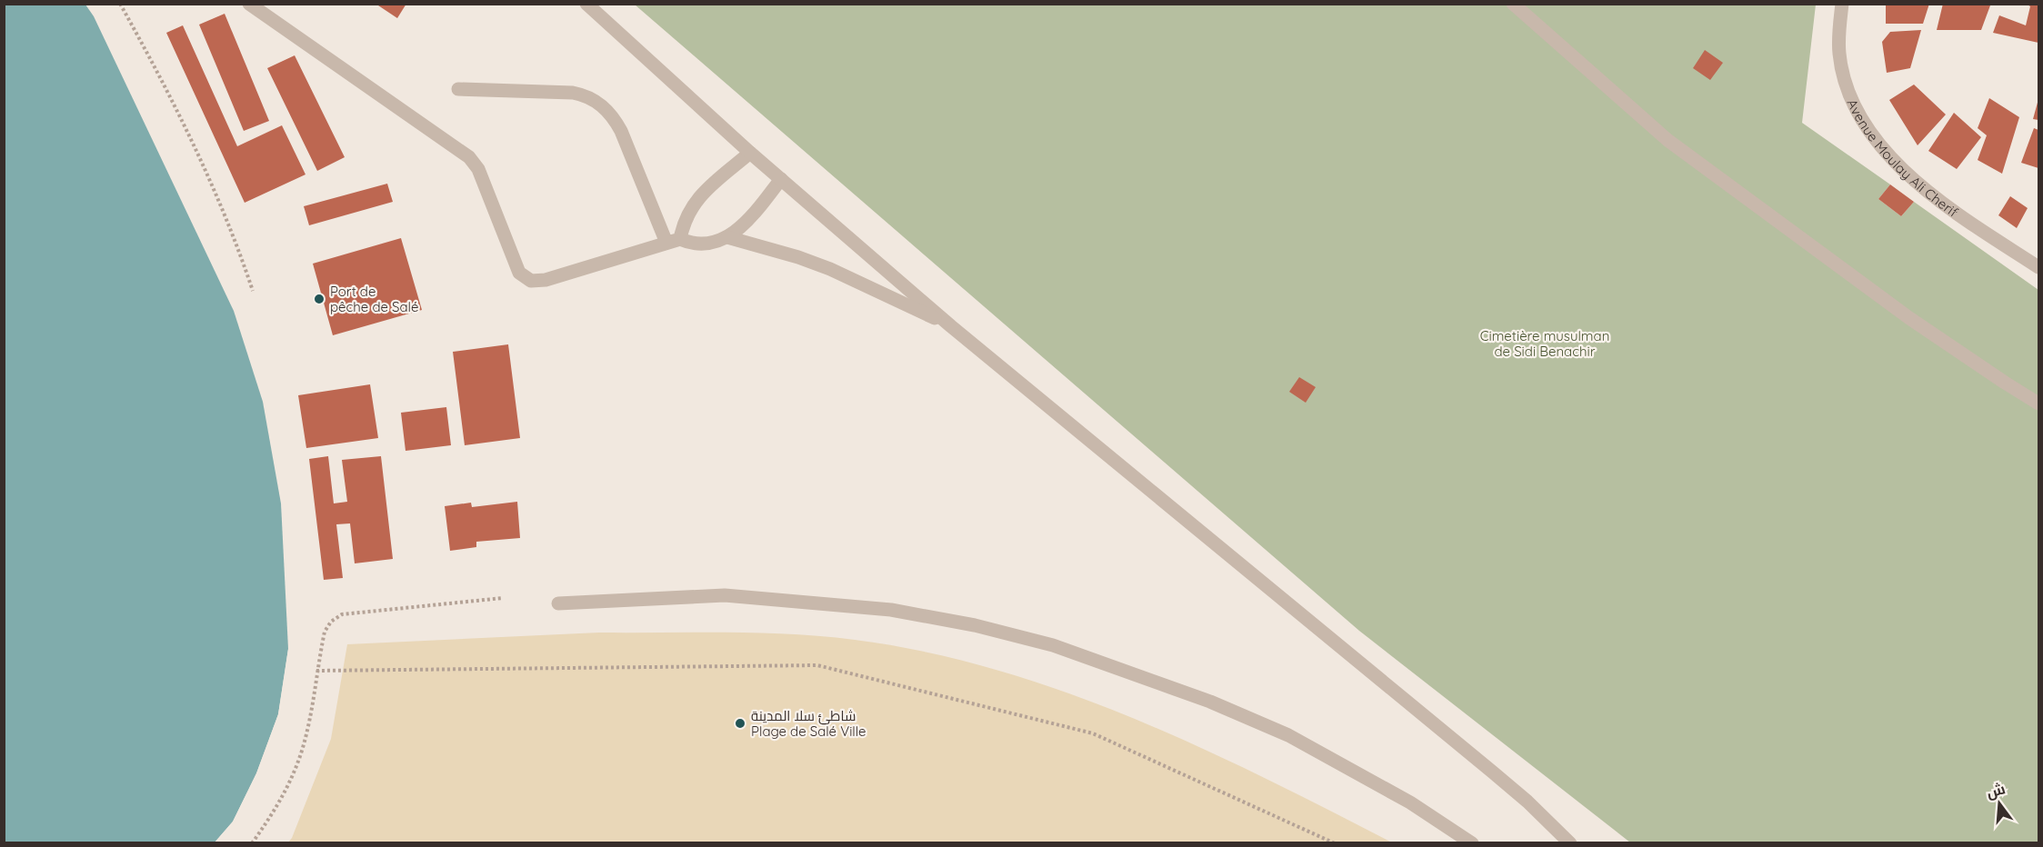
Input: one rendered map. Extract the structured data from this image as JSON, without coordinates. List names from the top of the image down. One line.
{"streets":{"street":["Avenue Moulay Ali Cherif"]},"parks":["Cimetière musulman de Sidi Benachir"],"places":["Port de pêche de Salé","شاطئ سلا المدينة Plage de Salé Ville"],"north":"top"}
